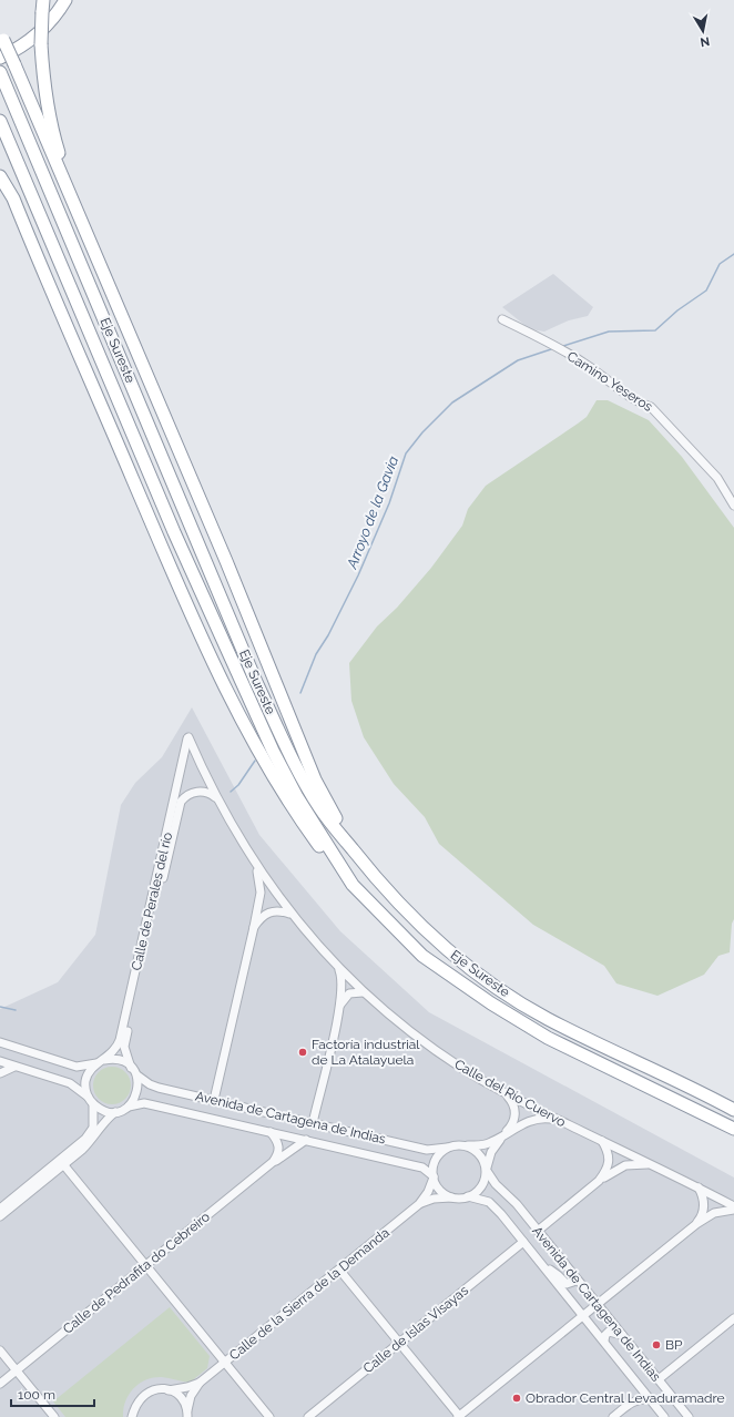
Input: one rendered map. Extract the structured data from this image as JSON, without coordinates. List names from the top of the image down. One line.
{"streets":{"highway":["Eje Sureste"],"street":["Camino Yeseros","Calle de Perales del río","Calle del Río Cuervo","Avenida de Cartagena de Indias","Calle de Pedrafita do Cebreiro","Calle de la Sierra de la Demanda","Calle de Islas Visayas"]},"crossings":[["Calle de Perales del río","Calle del Río Cuervo"],["Calle de Perales del río","Avenida de Cartagena de Indias"],["Calle del Río Cuervo","Avenida de Cartagena de Indias"],["Avenida de Cartagena de Indias","Calle de Pedrafita do Cebreiro"],["Avenida de Cartagena de Indias","Calle de la Sierra de la Demanda"],["Avenida de Cartagena de Indias","Calle de Islas Visayas"]],"water":["Arroyo de la Gavia"],"places":["Factoría industrial de La Atalayuela","BP","Obrador Central Levaduramadre"],"scale_bar":"100 m","north":"bottom"}
